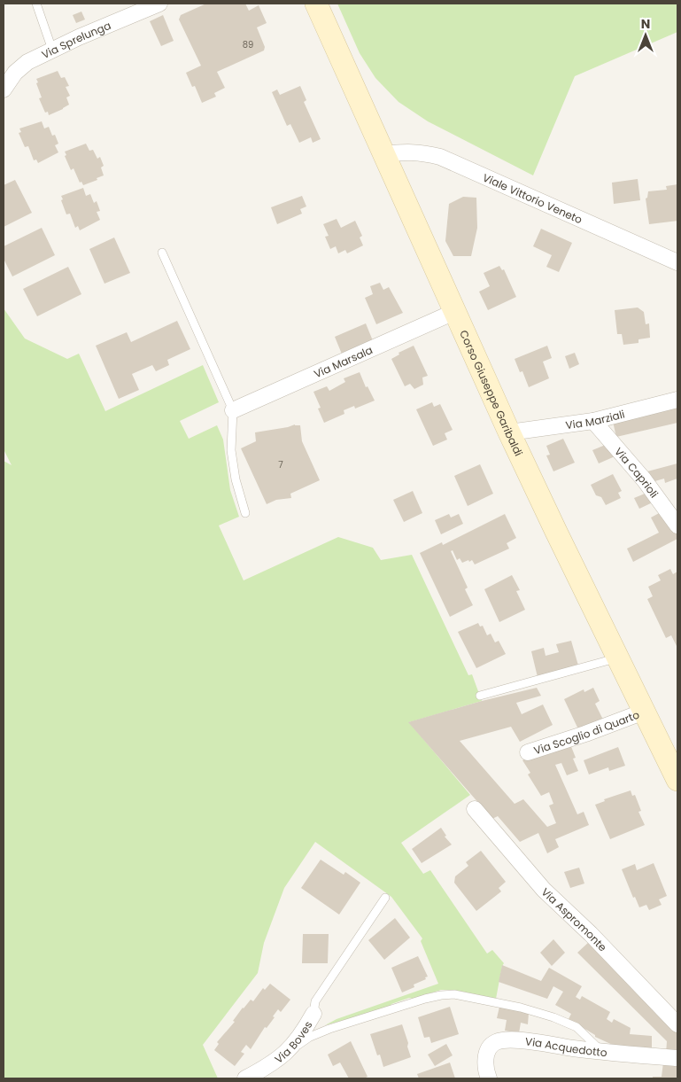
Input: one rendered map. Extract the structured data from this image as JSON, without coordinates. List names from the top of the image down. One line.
{"streets":{"main road":["Corso Giuseppe Garibaldi"],"street":["Via Sprelunga","Viale Vittorio Veneto","Via Marsala","Via Marziali","Via Caprioli","Via Scoglio di Quarto","Via Aspromonte","Via Boves","Via Acquedotto"]},"crossings":[["Viale Vittorio Veneto","Corso Giuseppe Garibaldi"],["Via Marsala","Corso Giuseppe Garibaldi"],["Corso Giuseppe Garibaldi","Via Marziali"],["Corso Giuseppe Garibaldi","Via Scoglio di Quarto"],["Via Marziali","Via Caprioli"]],"house_numbers":["89","7"],"north":"top"}
